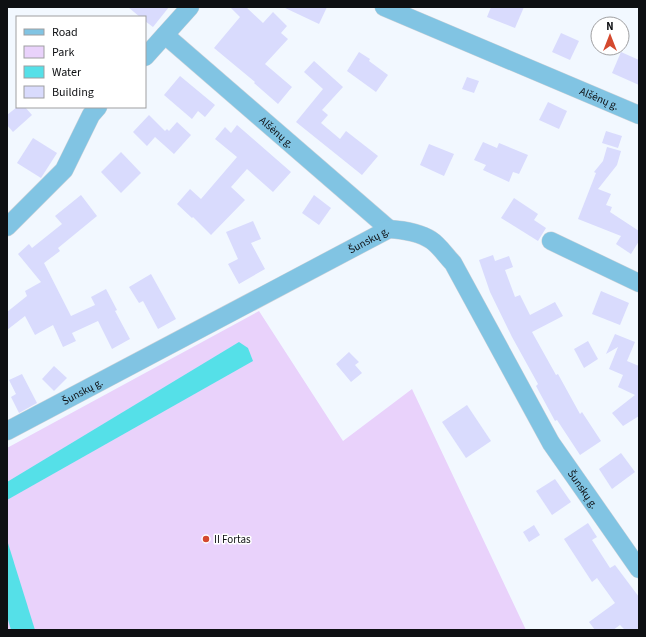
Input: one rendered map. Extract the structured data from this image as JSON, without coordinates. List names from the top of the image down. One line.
{"streets":{"street":["Alšėnų g.","Šunskų g."]},"crossings":[["Alšėnų g.","Šunskų g."]],"places":["II Fortas"],"legend":["Road","Park","Water","Building"],"north":"top"}
